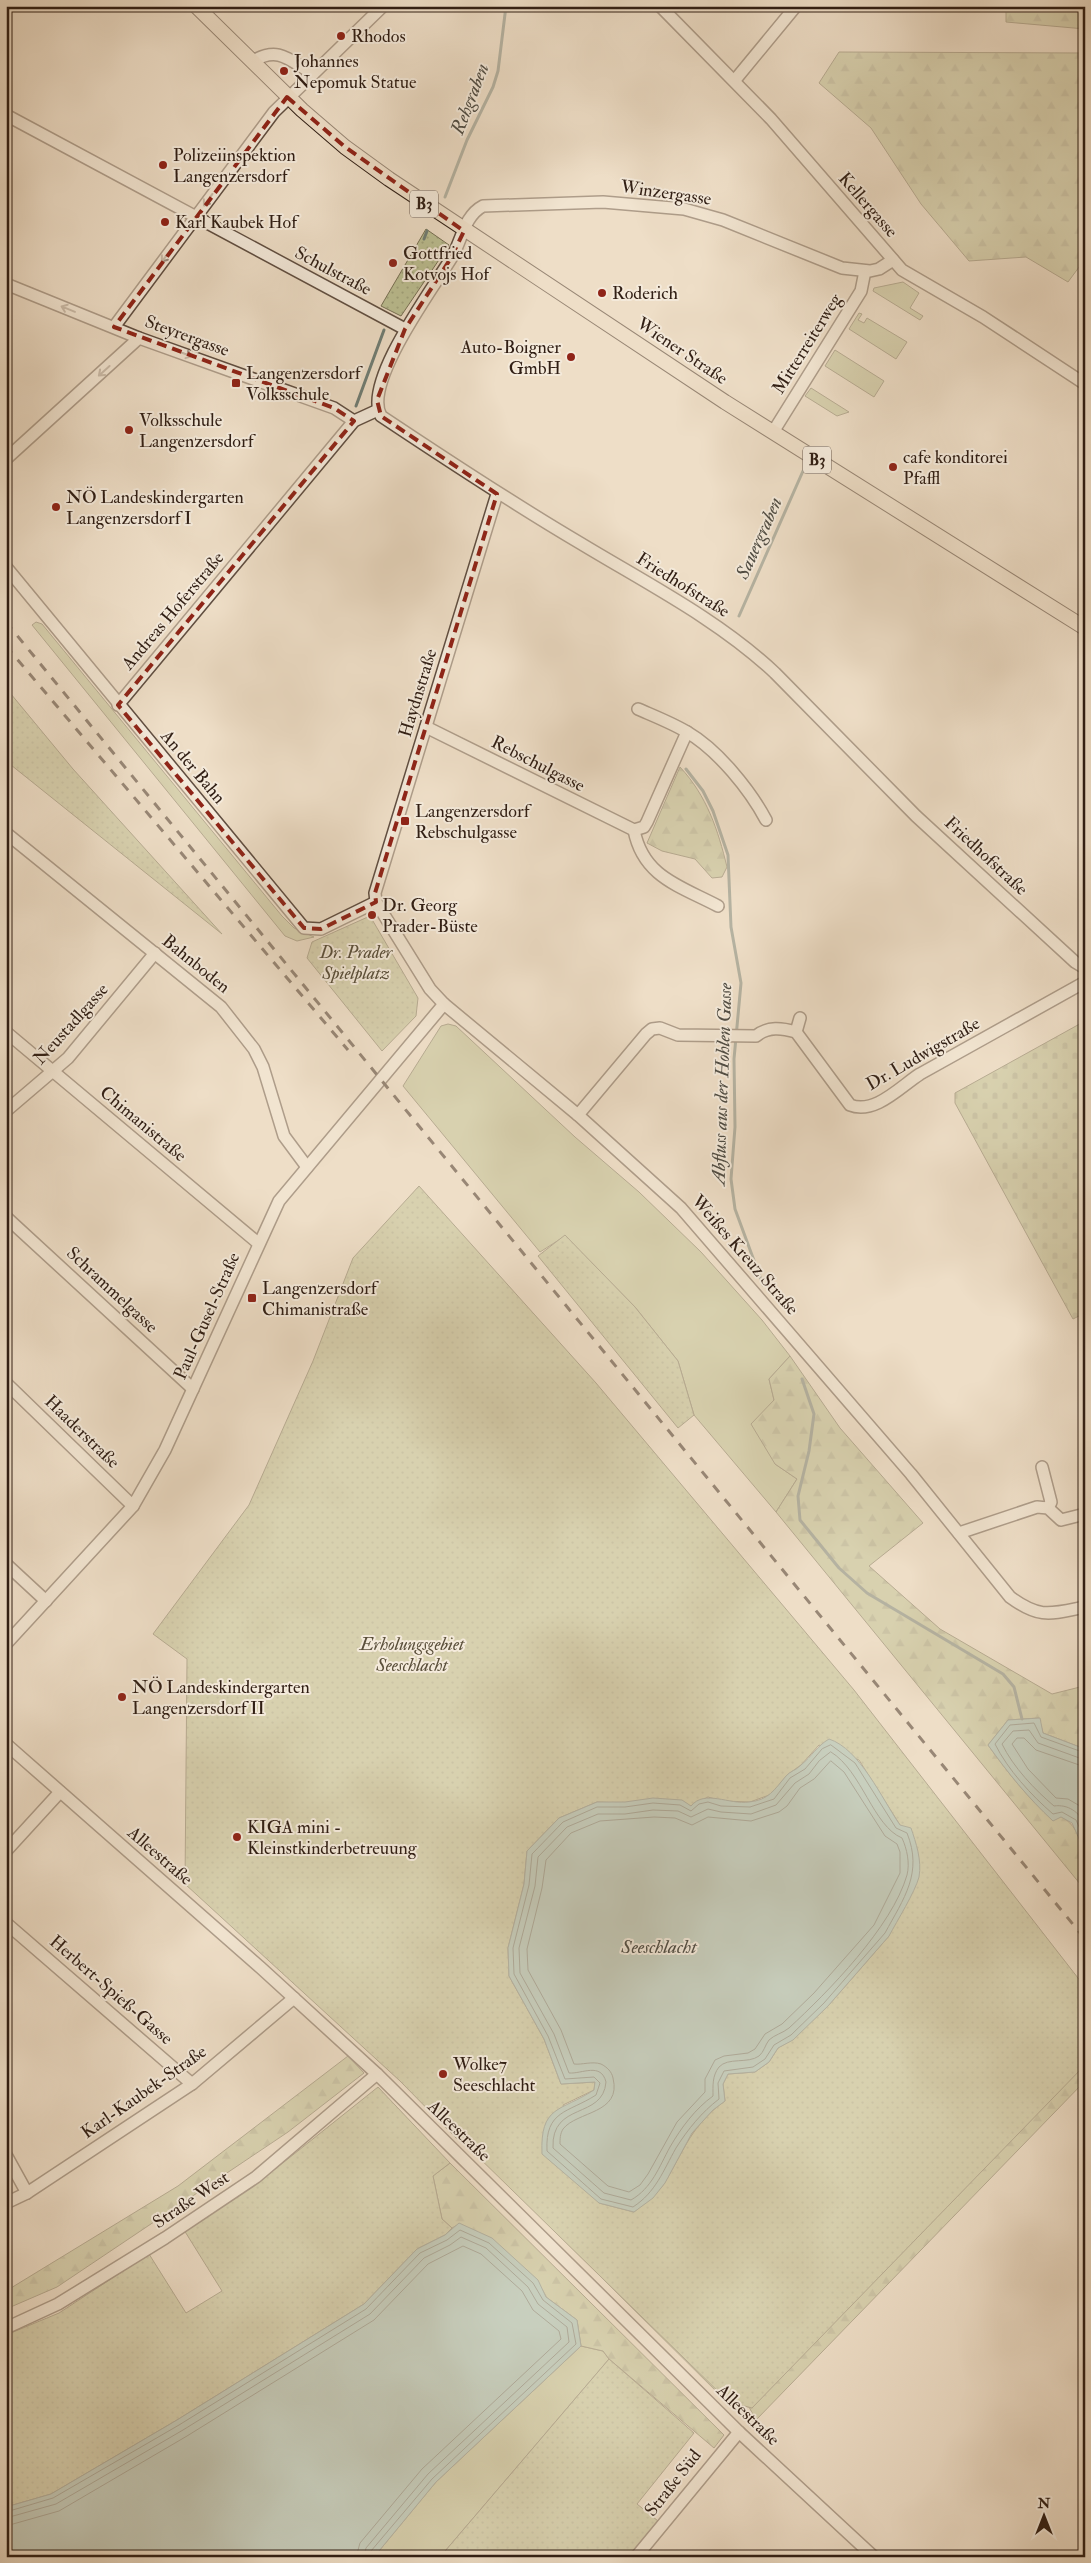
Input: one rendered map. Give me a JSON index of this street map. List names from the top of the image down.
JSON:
{
  "streets": {
    "main road": ["B3", "Wiener Straße"],
    "street": [
      "Winzergasse",
      "Kellergasse",
      "Schulstraße",
      "Steyrergasse",
      "Mitterreiterweg",
      "Friedhofstraße",
      "Andreas Hoferstraße",
      "Haydnstraße",
      "Rebschulgasse",
      "An der Bahn",
      "Bahnboden",
      "Neustadlgasse",
      "Dr. Ludwigstraße",
      "Chimanistraße",
      "Weißes Kreuz Straße",
      "Schrammelgasse",
      "Paul-Gusel-Straße",
      "Haaderstraße",
      "Alleestraße",
      "Herbert-Spieß-Gasse",
      "Karl-Kaubek-Straße",
      "Straße West",
      "Straße Süd"
    ]
  },
  "crossings": [
    ["Winzergasse", "Kellergasse"],
    ["Winzergasse", "Mitterreiterweg"],
    ["Winzergasse", "Wiener Straße"],
    ["Steyrergasse", "Andreas Hoferstraße"],
    ["Mitterreiterweg", "Wiener Straße"],
    ["Friedhofstraße", "Andreas Hoferstraße"],
    ["Friedhofstraße", "Haydnstraße"],
    ["Andreas Hoferstraße", "An der Bahn"],
    ["Haydnstraße", "Rebschulgasse"],
    ["Haydnstraße", "An der Bahn"],
    ["Haydnstraße", "Weißes Kreuz Straße"],
    ["An der Bahn", "Weißes Kreuz Straße"],
    ["Bahnboden", "Neustadlgasse"],
    ["Bahnboden", "Paul-Gusel-Straße"],
    ["Neustadlgasse", "Chimanistraße"],
    ["Chimanistraße", "Paul-Gusel-Straße"],
    ["Weißes Kreuz Straße", "Paul-Gusel-Straße"],
    ["Schrammelgasse", "Paul-Gusel-Straße"],
    ["Paul-Gusel-Straße", "Haaderstraße"],
    ["Alleestraße", "Karl-Kaubek-Straße"],
    ["Alleestraße", "Straße West"],
    ["Alleestraße", "Straße Süd"],
    ["Herbert-Spieß-Gasse", "Karl-Kaubek-Straße"]
  ],
  "water": [
    "Rehgraben",
    "Sauergraben",
    "Abfluss aus der Hohlen Gasse",
    "Seeschlacht"
  ],
  "parks": ["Dr. Prader Spielplatz", "Erholungsgebiet Seeschlacht"],
  "places": {
    "other": [
      "Rhodos",
      "Johannes Nepomuk Statue",
      "Polizeiinspektion Langenzersdorf",
      "Karl Kaubek Hof",
      "Gottfried Kotvojs Hof",
      "Roderich",
      "Auto-Boigner GmbH",
      "Volksschule Langenzersdorf",
      "cafe konditorei Pfaffl",
      "NÖ Landeskindergarten Langenzersdorf I",
      "Dr. Georg Prader-Büste",
      "NÖ Landeskindergarten Langenzersdorf II",
      "KIGA mini - Kleinstkinderbetreuung",
      "Wolke7 Seeschlacht"
    ],
    "transit": ["Langenzersdorf Volksschule", "Langenzersdorf Rebschulgasse", "Langenzersdorf Chimanistraße"]
  },
  "north": "top"
}
